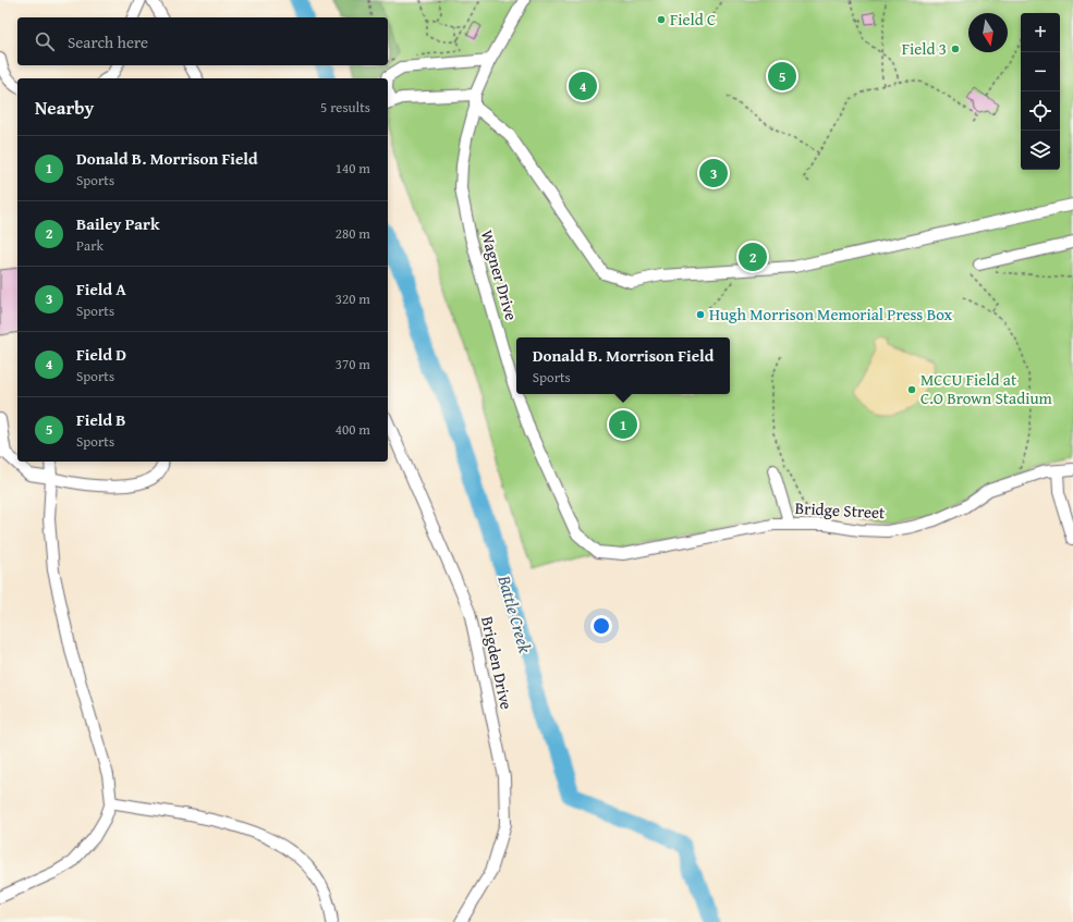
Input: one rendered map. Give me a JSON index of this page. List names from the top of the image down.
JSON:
{
  "streets": {
    "street": ["Wagner Drive", "Bridge Street", "Brigden Drive"]
  },
  "crossings": [
    ["Wagner Drive", "Bridge Street"]
  ],
  "water": ["Battle Creek"],
  "places": [
    "Field C",
    "Field 3",
    "Hugh Morrison Memorial Press Box",
    "MCCU Field at C.O Brown Stadium"
  ],
  "north": "bottom",
  "page": {
    "map_buttons": ["+", "−"],
    "search": "Search here",
    "pins": [
      "5",
      "4",
      "3",
      "2",
      "1"
    ],
    "heading": ["Nearby", "5 results"],
    "list": [
      {
        "mark": "1",
        "name": "Donald B. Morrison Field",
        "note": "Sports",
        "value": "140 m"
      },
      {
        "mark": "2",
        "name": "Bailey Park",
        "note": "Park",
        "value": "280 m"
      },
      {
        "mark": "3",
        "name": "Field A",
        "note": "Sports",
        "value": "320 m"
      },
      {
        "mark": "4",
        "name": "Field D",
        "note": "Sports",
        "value": "370 m"
      },
      {
        "mark": "5",
        "name": "Field B",
        "note": "Sports",
        "value": "400 m"
      }
    ],
    "popup": ["Donald B. Morrison Field", "Sports"]
  }
}
